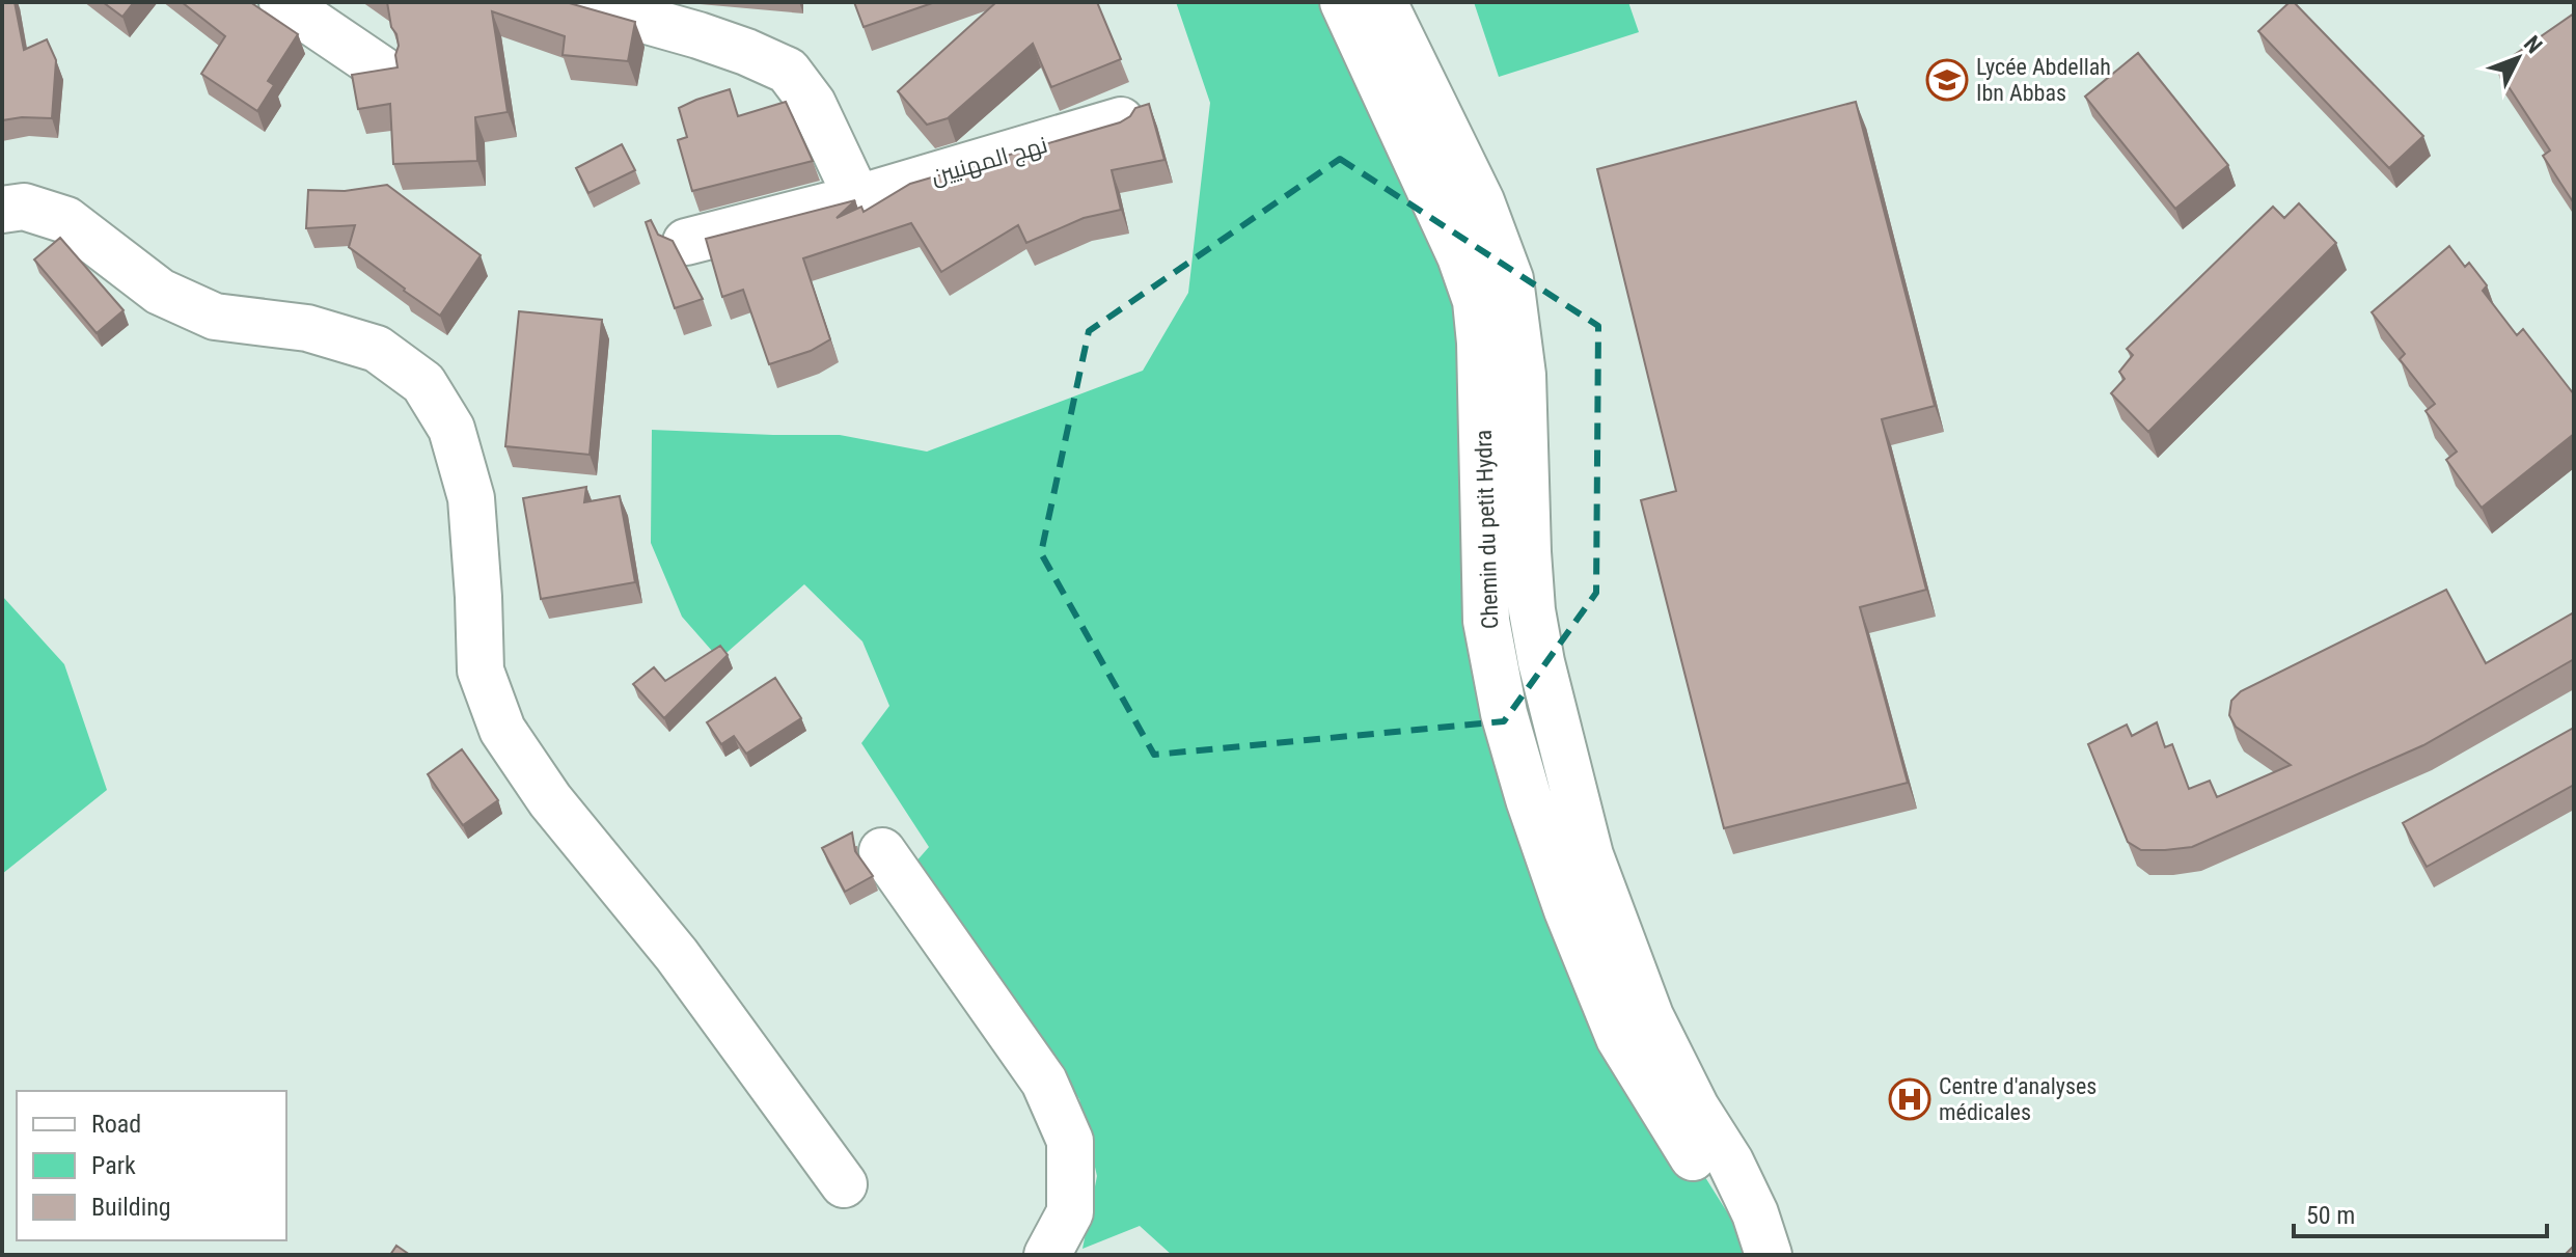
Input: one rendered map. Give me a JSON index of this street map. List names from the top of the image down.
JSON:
{
  "streets": {
    "street": ["نهج المهنيين", "Chemin du petit Hydra"]
  },
  "places": {
    "school or university": ["Lycée Abdellah Ibn Abbas"],
    "hospital": ["Centre d'analyses médicales"]
  },
  "legend": ["Road", "Park", "Building"],
  "scale_bar": "50 m",
  "north": "top right"
}
